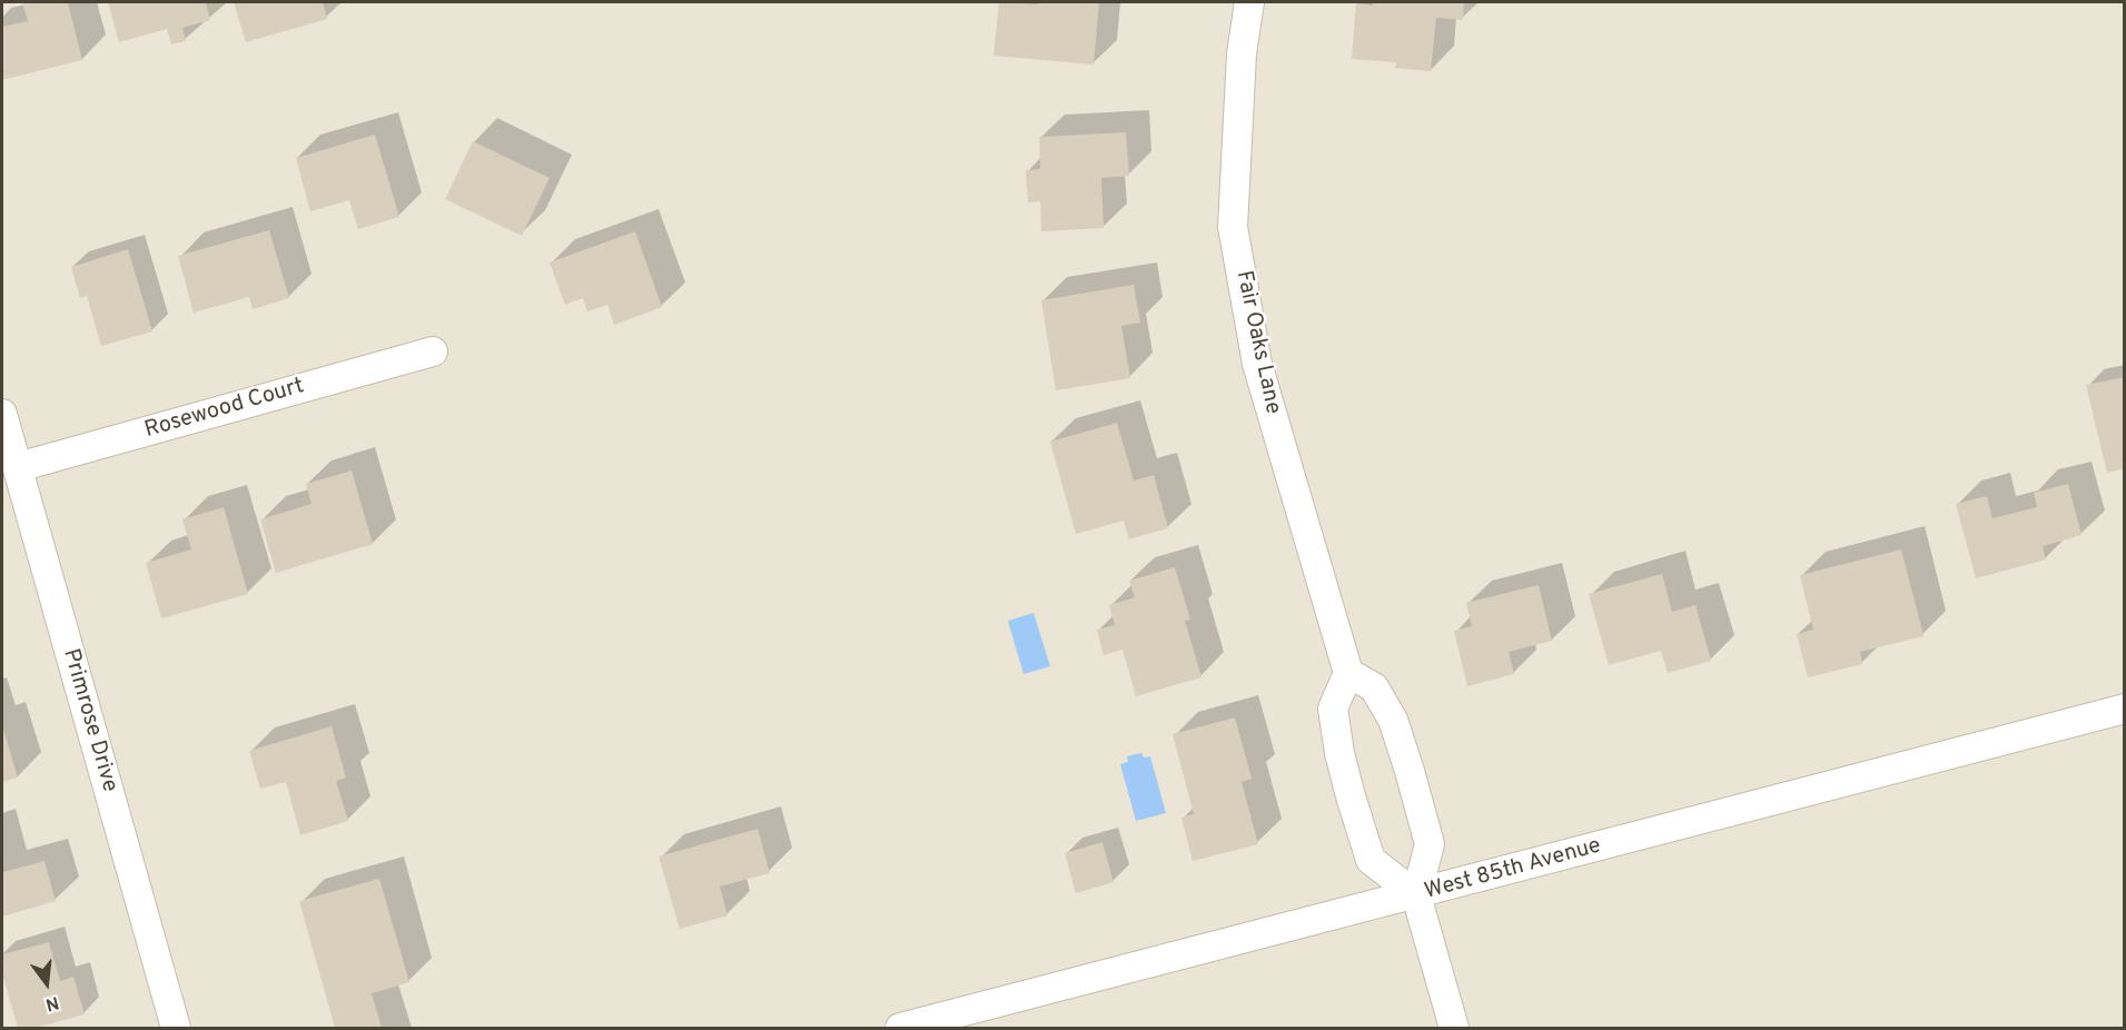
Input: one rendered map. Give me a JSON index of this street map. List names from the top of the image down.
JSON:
{
  "streets": {
    "street": [
      "Fair Oaks Lane",
      "Rosewood Court",
      "Primrose Drive",
      "West 85th Avenue"
    ]
  },
  "crossings": [
    ["Rosewood Court", "Primrose Drive"]
  ],
  "north": "bottom"
}
